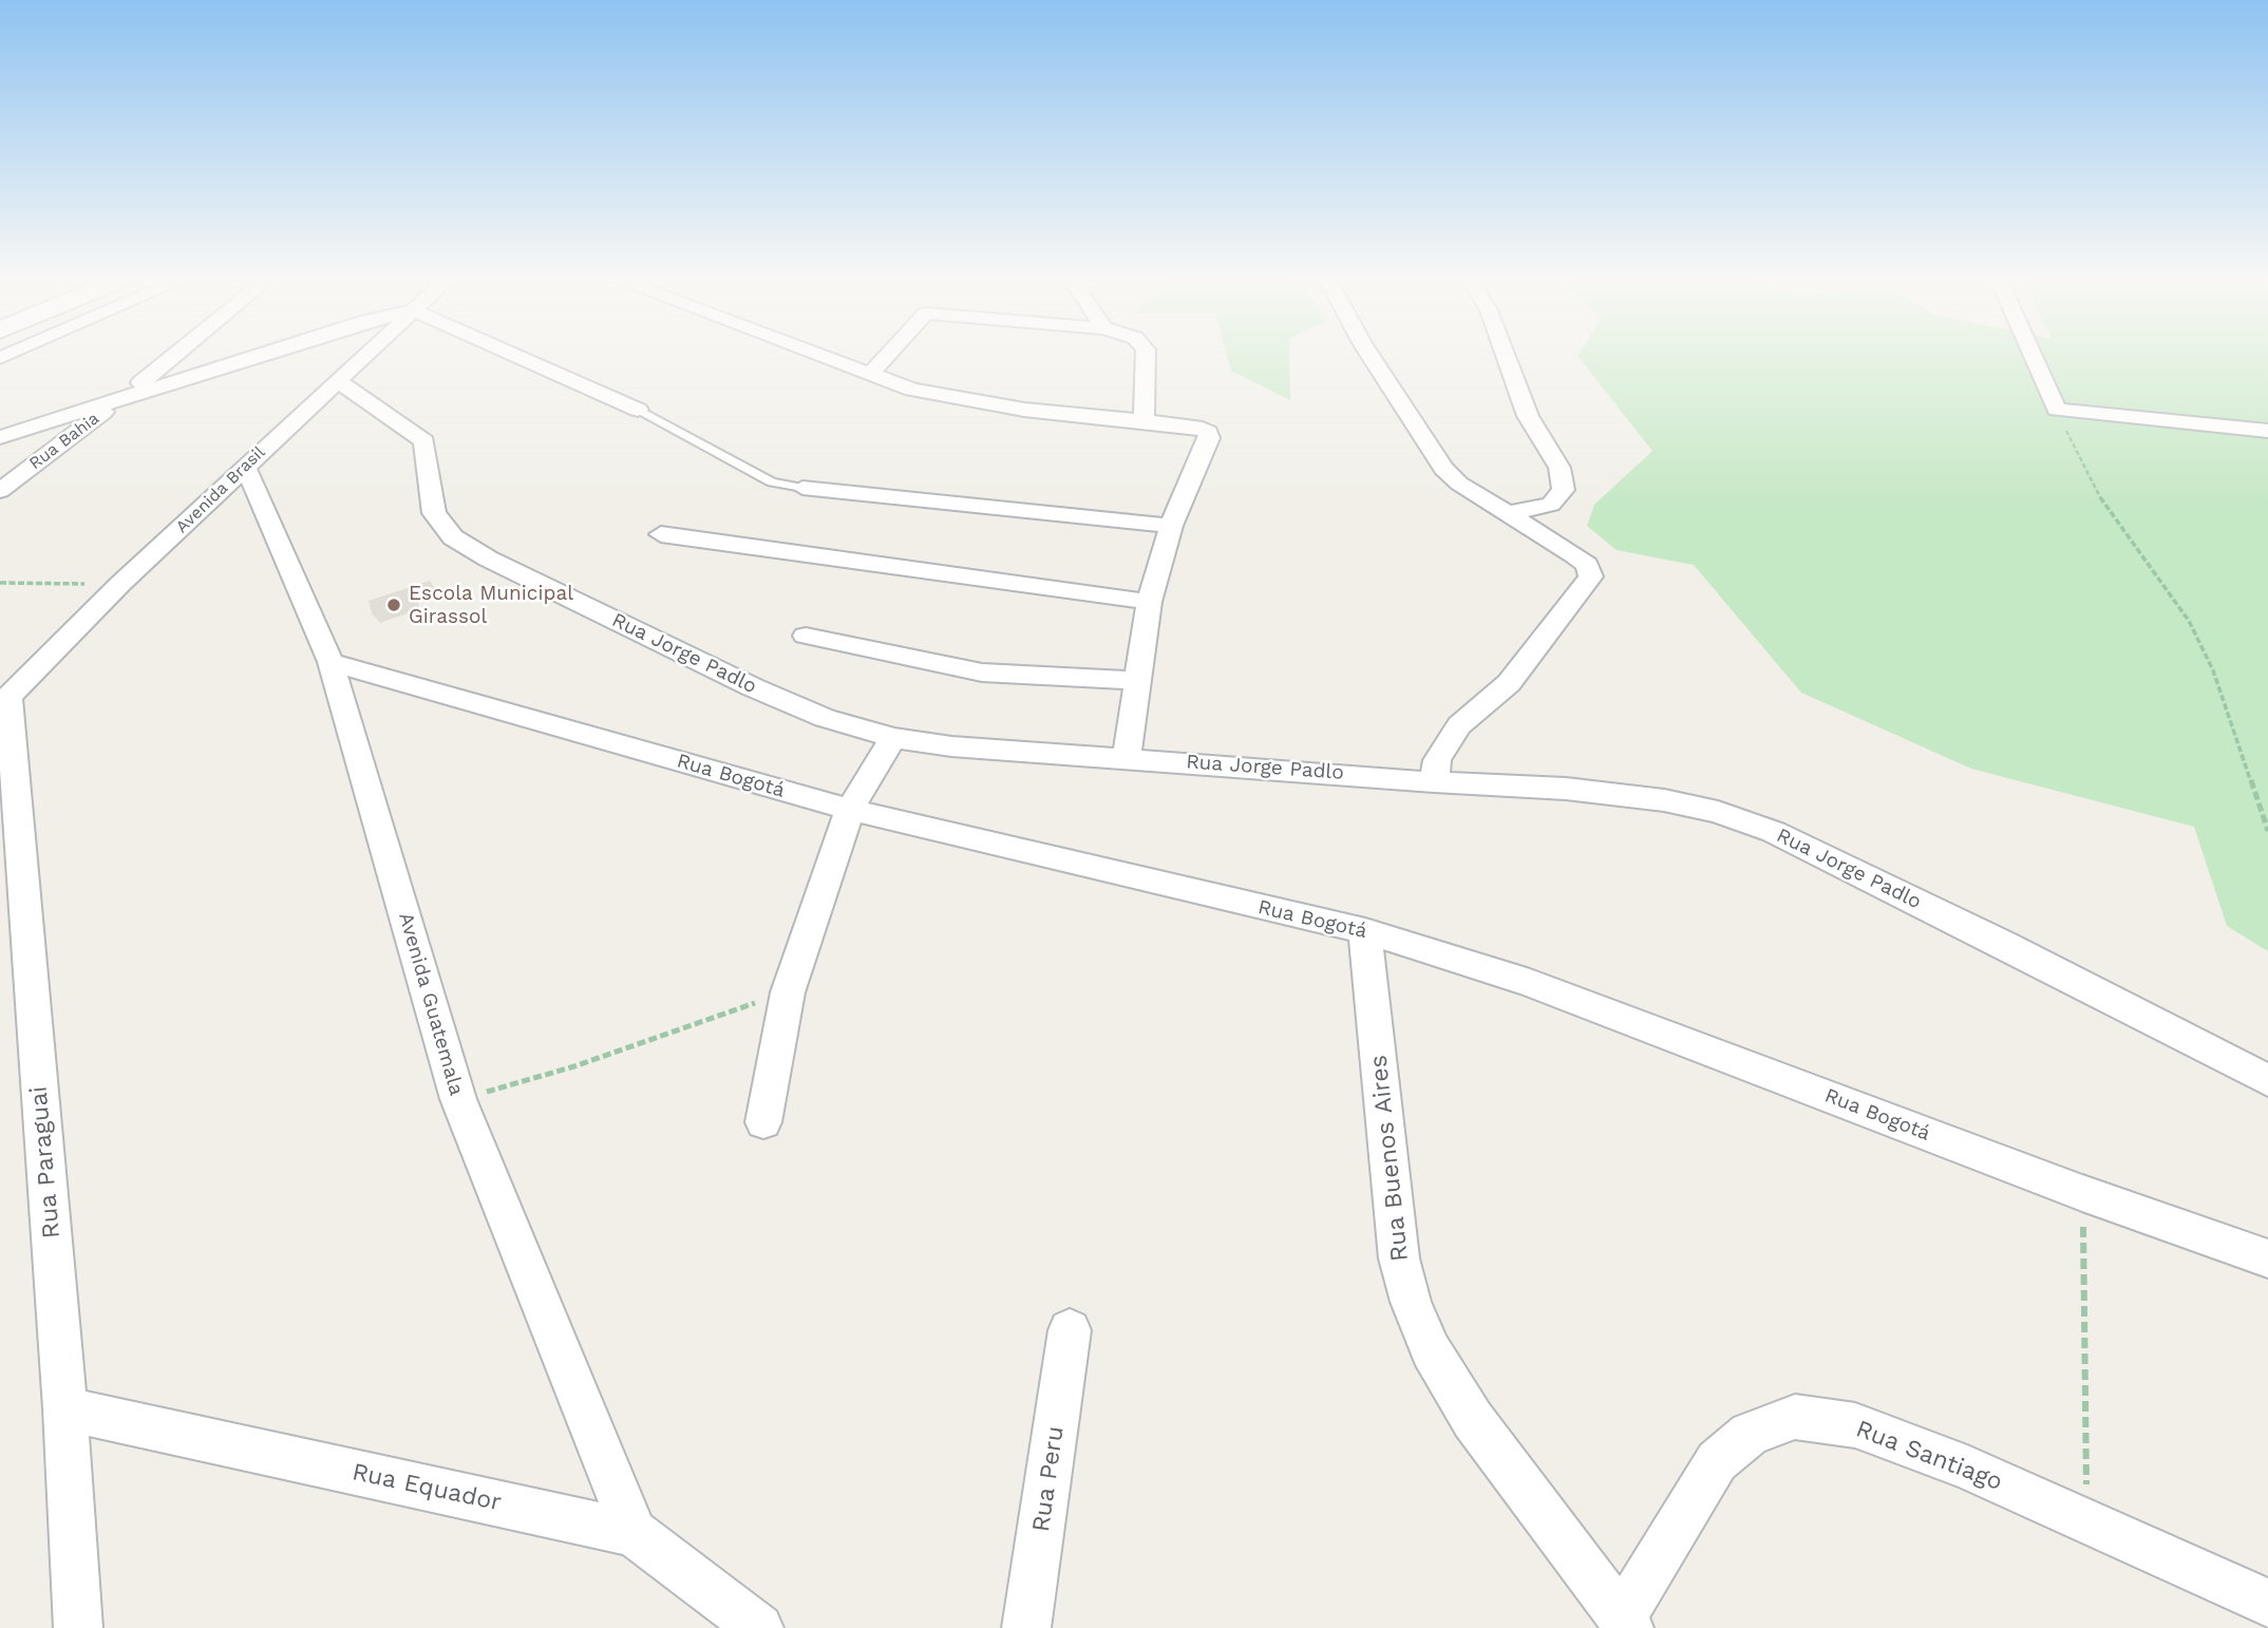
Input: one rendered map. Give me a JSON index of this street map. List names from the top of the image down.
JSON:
{
  "streets": {
    "street": [
      "Rua Bahia",
      "Avenida Brasil",
      "Rua Jorge Padlo",
      "Rua Bogotá",
      "Avenida Guatemala",
      "Rua Buenos Aires",
      "Rua Paraguai",
      "Rua Santiago",
      "Rua Peru",
      "Rua Equador"
    ]
  },
  "crossings": [
    ["Avenida Brasil", "Rua Jorge Padlo"],
    ["Avenida Brasil", "Avenida Guatemala"],
    ["Avenida Brasil", "Rua Paraguai"],
    ["Rua Bogotá", "Avenida Guatemala"],
    ["Rua Bogotá", "Rua Buenos Aires"],
    ["Avenida Guatemala", "Rua Equador"],
    ["Rua Buenos Aires", "Rua Santiago"],
    ["Rua Paraguai", "Rua Equador"]
  ],
  "places": ["Escola Municipal Girassol"]
}
